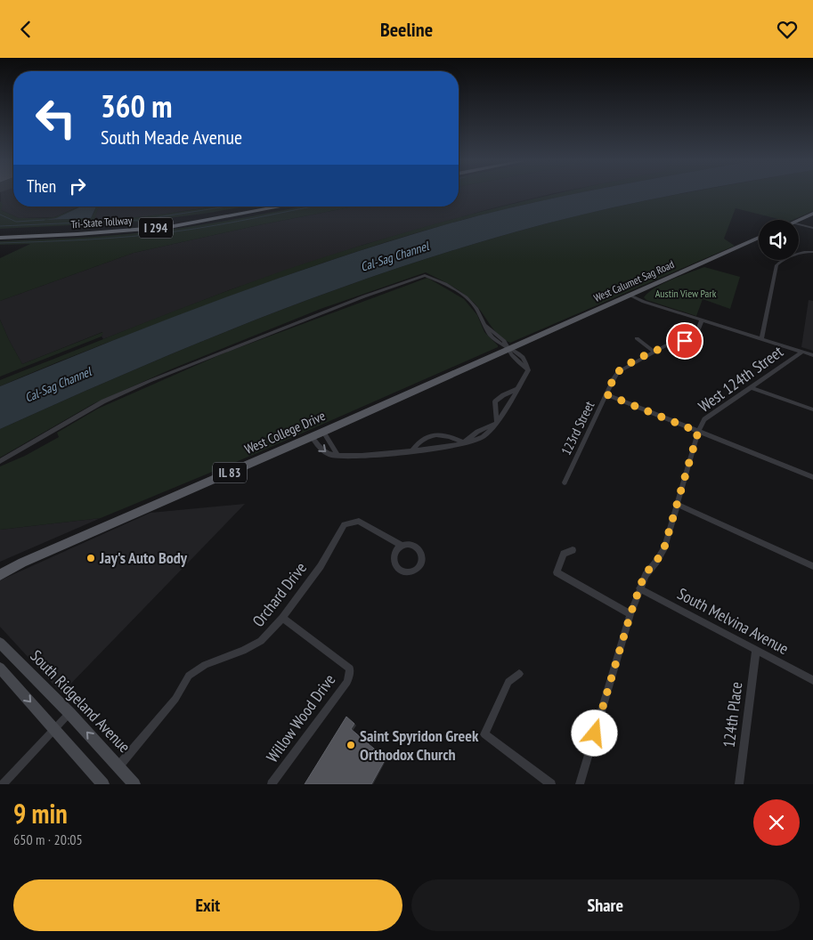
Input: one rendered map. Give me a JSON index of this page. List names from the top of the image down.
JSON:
{
  "streets": {
    "highway": ["Tri-State Tollway", "I 294"],
    "main road": [
      "West Calumet Sag Road",
      "West College Drive",
      "IL 83",
      "South Ridgeland Avenue"
    ],
    "street": [
      "West 124th Street",
      "123rd Street",
      "Orchard Drive",
      "South Melvina Avenue",
      "124th Place",
      "Willow Wood Drive"
    ]
  },
  "crossings": [
    ["West Calumet Sag Road", "West College Drive"],
    ["West 124th Street", "South Melvina Avenue"],
    ["Orchard Drive", "South Ridgeland Avenue"],
    ["Orchard Drive", "Willow Wood Drive"],
    ["South Melvina Avenue", "124th Place"]
  ],
  "water": ["Cal-Sag Channel"],
  "parks": ["Austin View Park"],
  "places": ["Jay's Auto Body", "Saint Spyridon Greek Orthodox Church"],
  "page": {
    "header": "Beeline",
    "turn": ["360 m", "South Meade Avenue"],
    "then": "Then",
    "heading": ["9 min", "650 m · 20:05"],
    "buttons": ["Exit", "Share"]
  }
}
